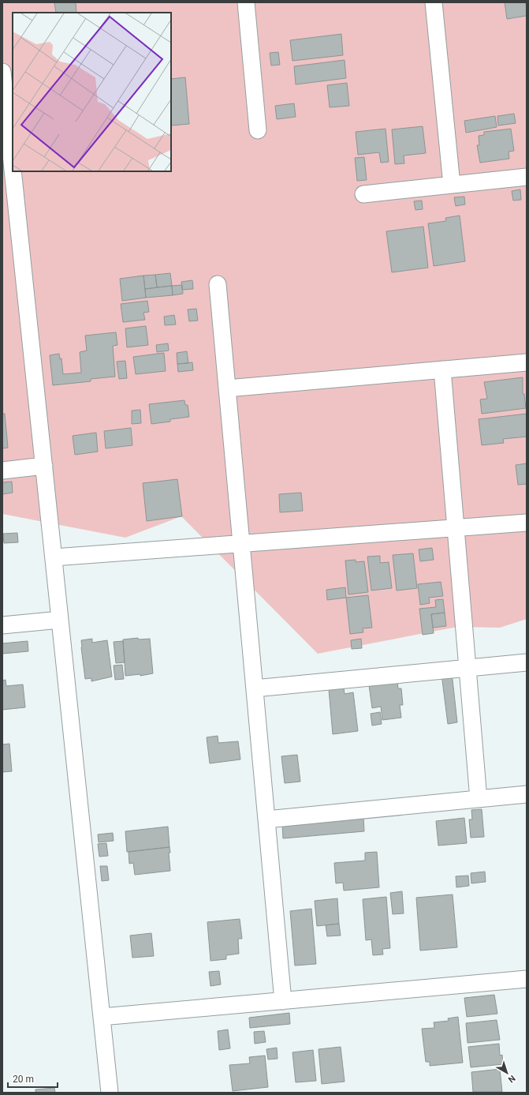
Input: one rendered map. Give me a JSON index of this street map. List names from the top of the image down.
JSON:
{
  "scale_bar": "20 m",
  "north": "bottom right"
}
